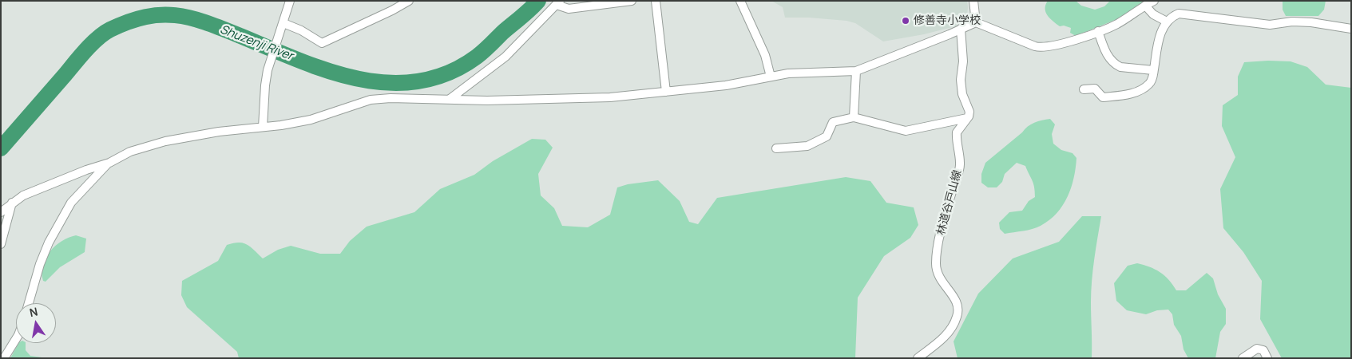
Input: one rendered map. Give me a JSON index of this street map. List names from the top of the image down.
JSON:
{
  "streets": {
    "street": ["林道谷戸山線"]
  },
  "water": ["Shuzenji River"],
  "places": ["修善寺小学校"],
  "north": "top"
}
